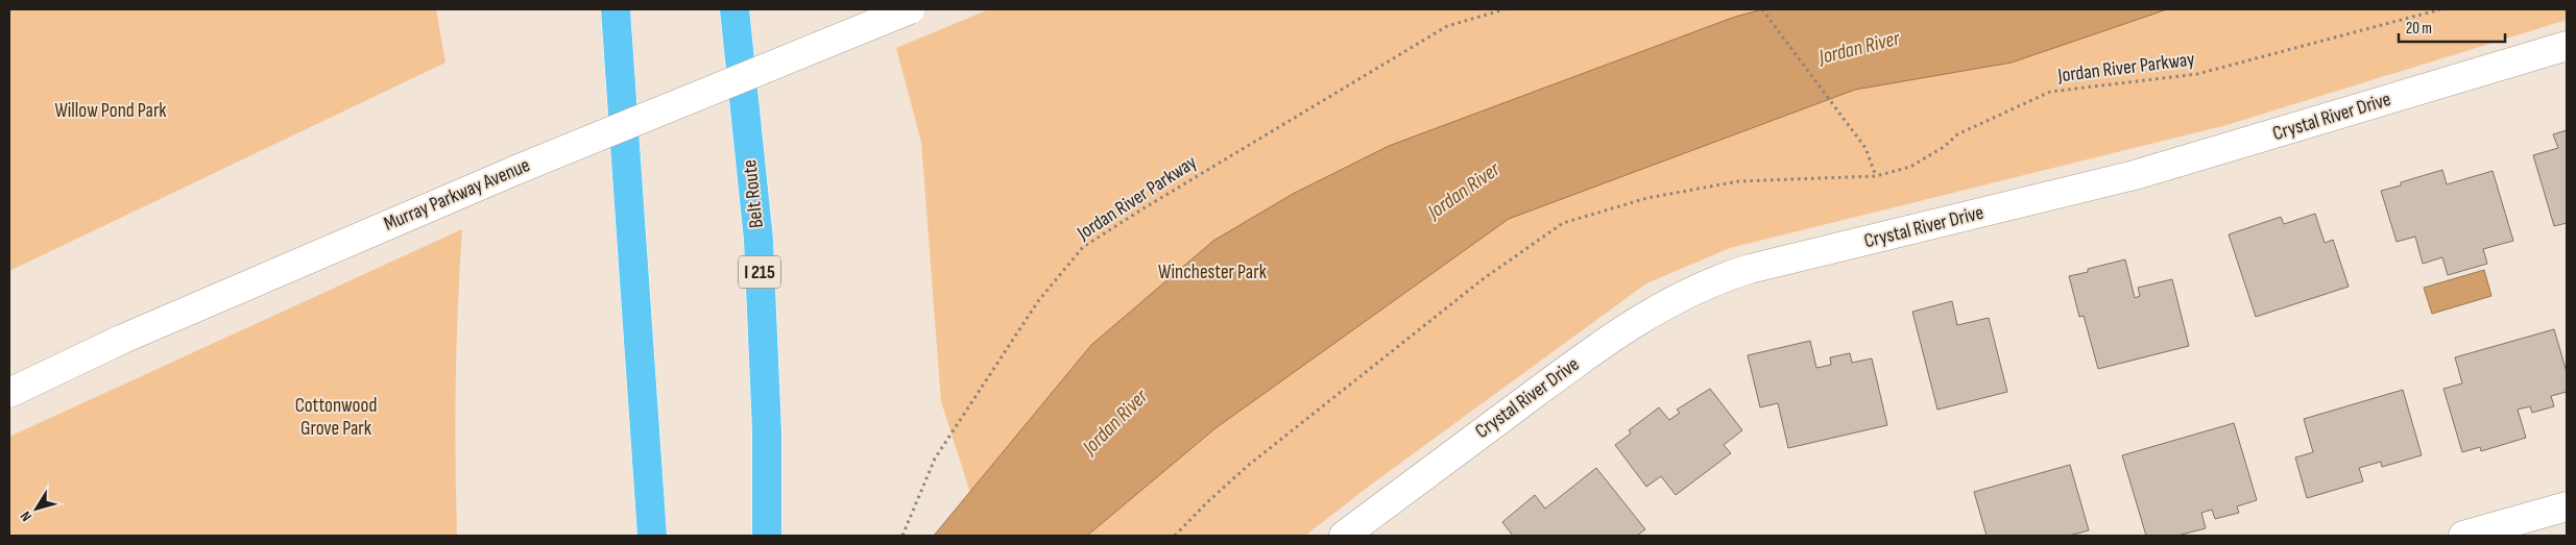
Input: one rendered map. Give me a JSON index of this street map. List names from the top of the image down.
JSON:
{
  "streets": {
    "highway": ["Belt Route", "I 215"],
    "street": ["Crystal River Drive", "Murray Parkway Avenue"],
    "path": ["Jordan River Parkway"]
  },
  "water": ["Jordan River"],
  "parks": ["Willow Pond Park", "Winchester Park", "Cottonwood Grove Park"],
  "scale_bar": "20 m",
  "north": "bottom left"
}
